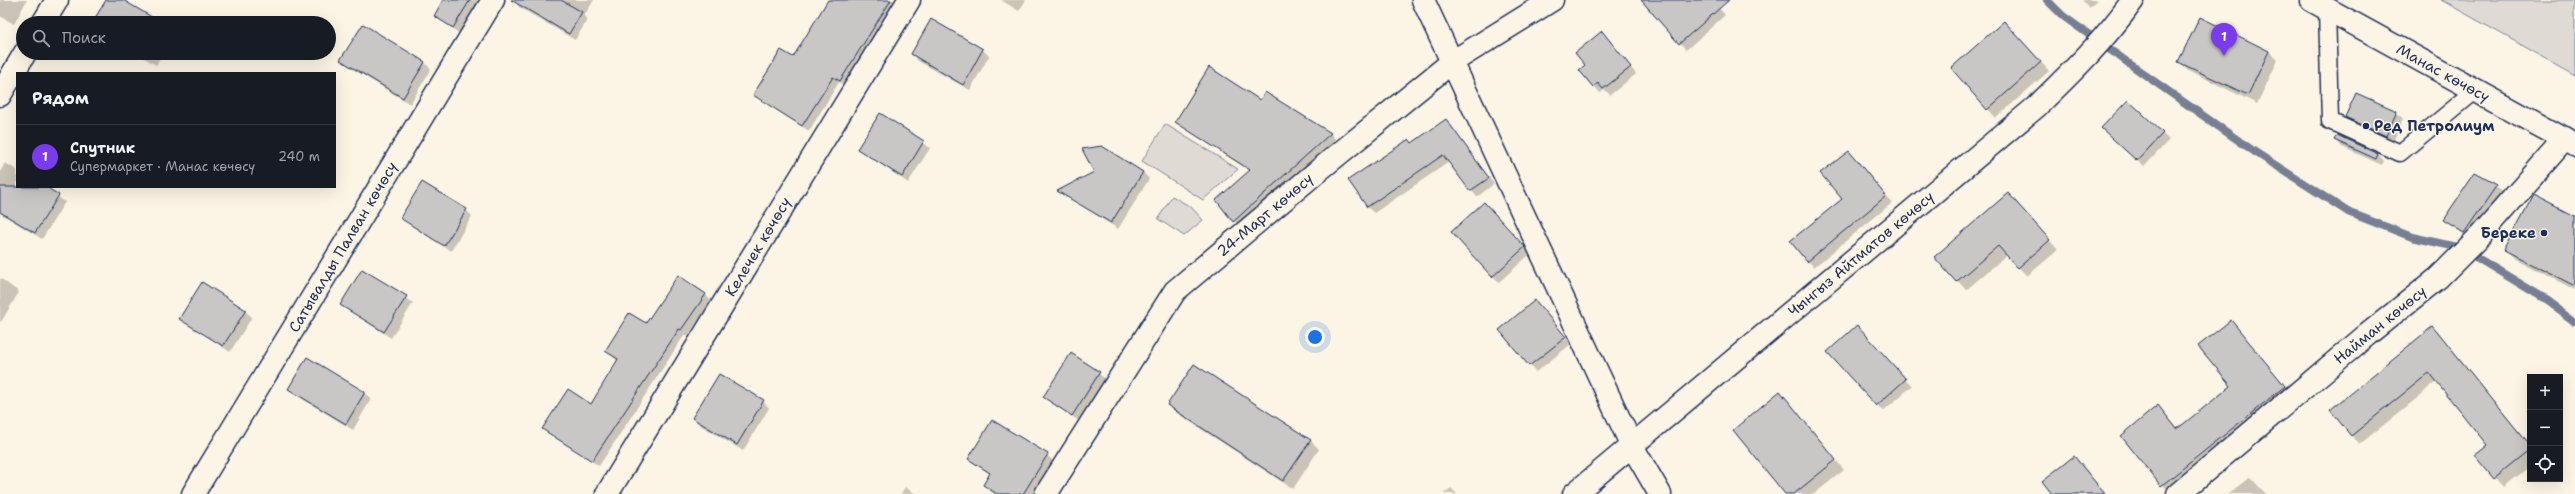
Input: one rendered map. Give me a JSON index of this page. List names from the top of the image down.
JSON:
{
  "streets": {
    "street": [
      "Манас көчөсү",
      "24-Март көчөсү",
      "Сатывалды Палван көчөсү",
      "Келечек көчөсү",
      "Чынгыз Айтматов көчөсү",
      "Найман көчөсү"
    ]
  },
  "crossings": [
    ["Манас көчөсү", "Найман көчөсү"]
  ],
  "places": ["Ред Петролиум", "Береке"],
  "page": {
    "search": "Поиск",
    "pins": "1",
    "heading": "Рядом",
    "list": [
      {
        "mark": "1",
        "name": "Спутник",
        "note": "Супермаркет · Манас көчөсү",
        "value": "240 m"
      }
    ],
    "map_buttons": ["+", "−"]
  }
}
